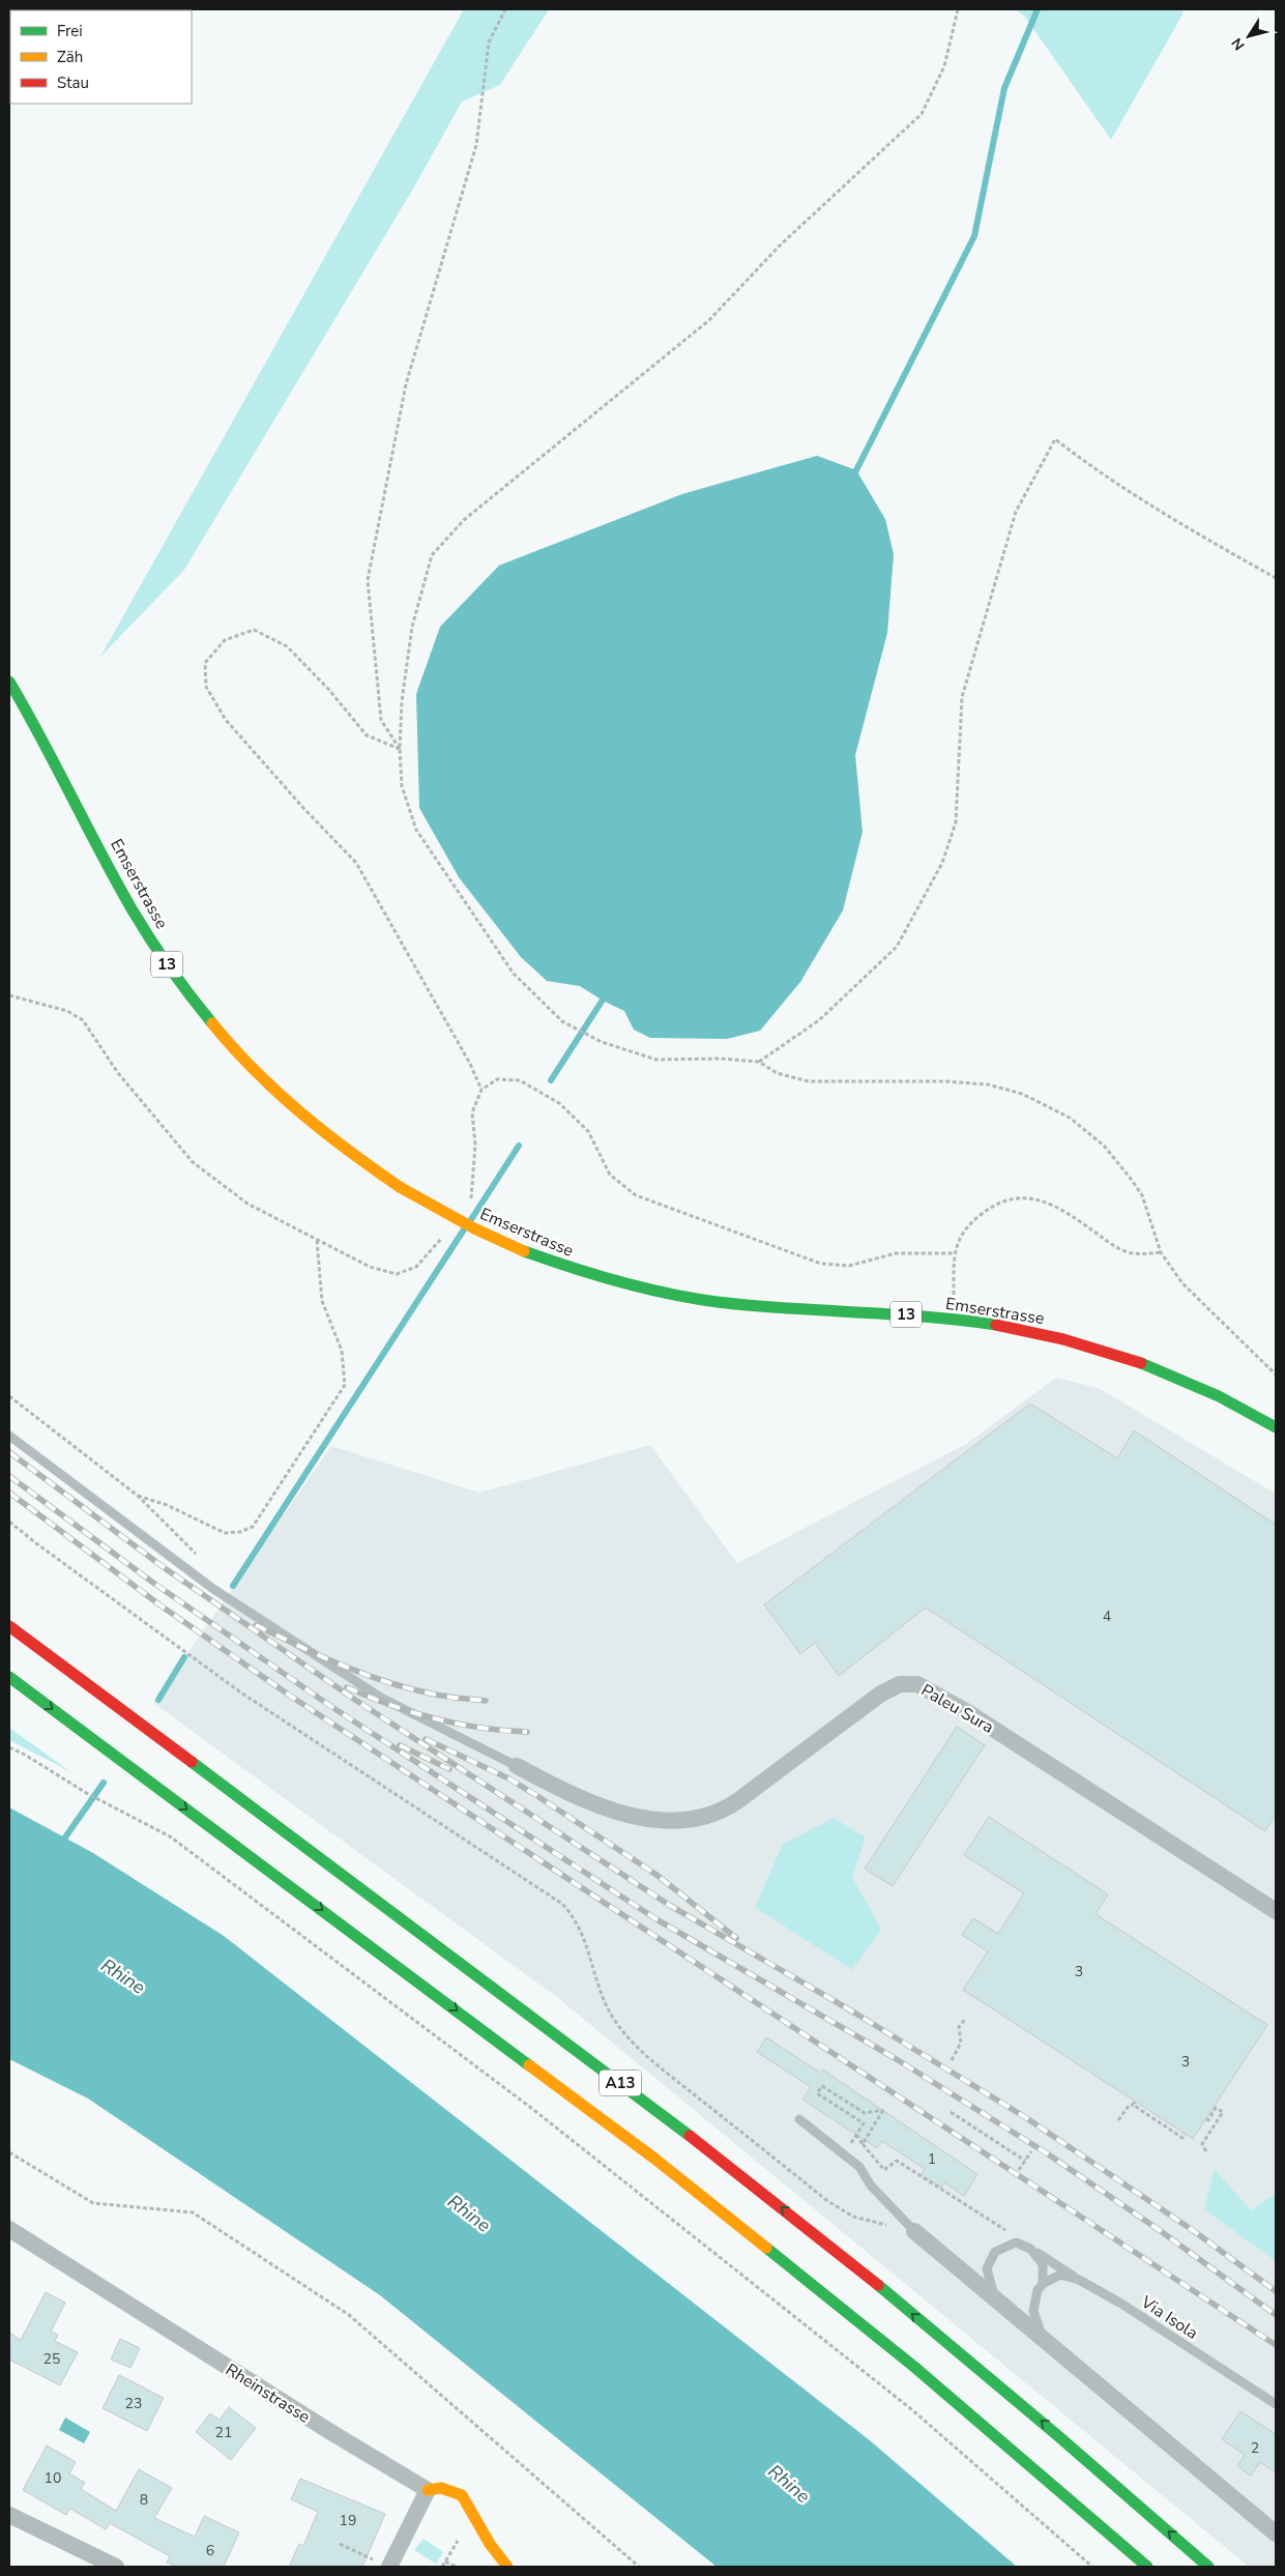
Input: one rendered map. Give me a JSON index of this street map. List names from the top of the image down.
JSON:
{
  "streets": {
    "main road": [
      "Emserstrasse",
      "13",
      "A13",
      "Rheinstrasse"
    ],
    "street": ["Paleu Sura"],
    "lane": ["Via Isola"]
  },
  "water": ["Rhine"],
  "house_numbers": [
    "4",
    "3",
    "3",
    "1",
    "25",
    "23",
    "21",
    "2",
    "10",
    "8",
    "19",
    "6"
  ],
  "legend": ["Frei", "Zäh", "Stau"],
  "north": "bottom left"
}
